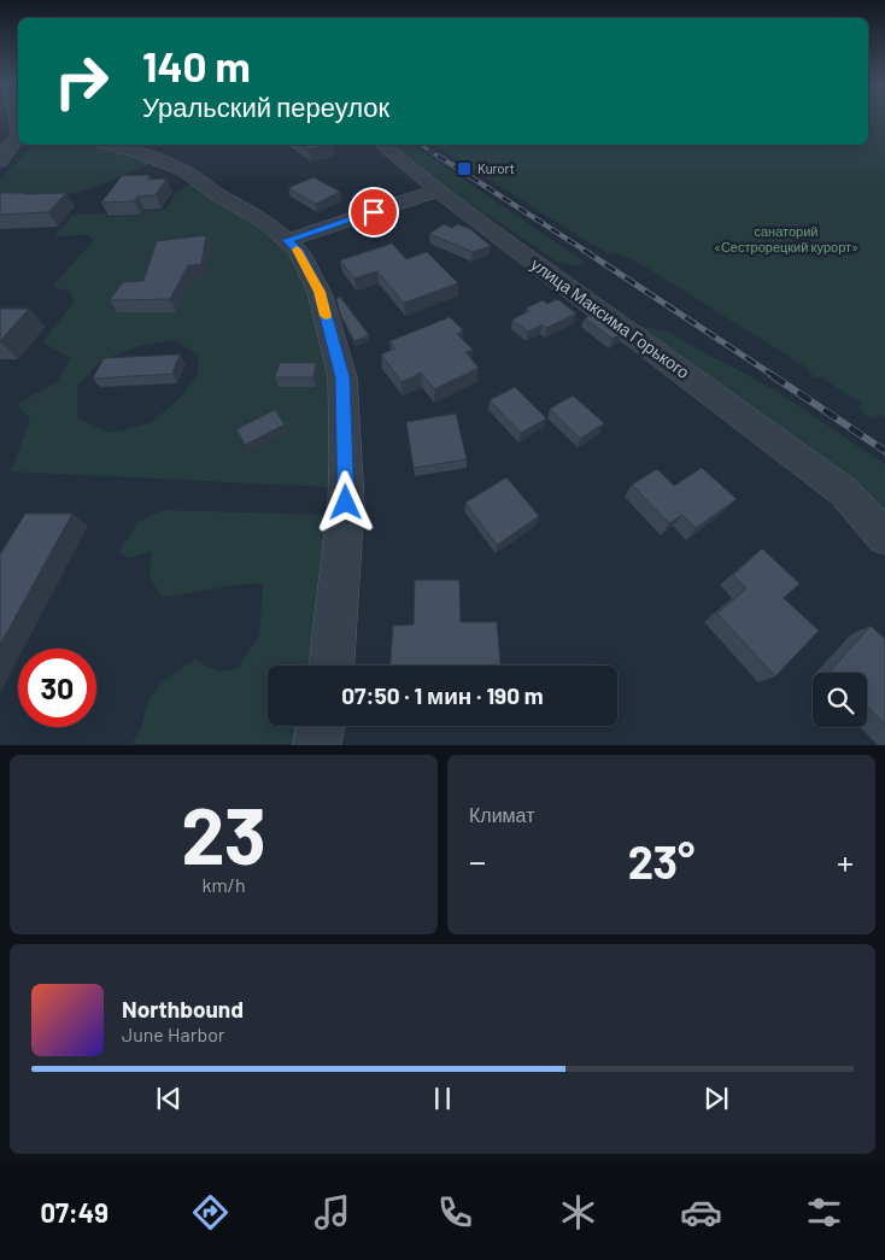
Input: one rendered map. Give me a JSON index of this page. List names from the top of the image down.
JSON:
{
  "streets": {
    "street": ["улица Максима Горького"]
  },
  "parks": ["санаторий «Сестрорецкий курорт»"],
  "places": {
    "transit": ["Kurort"]
  },
  "page": {
    "turn": ["140 m", "Уральский переулок"],
    "limit": "30",
    "trip": "07:50 · 1 мин · 190 m",
    "tile": [
      ["23", "km/h"],
      "Климат"
    ],
    "heat": ["−", "23°", "+"],
    "song": ["Northbound", "June Harbor"],
    "tabs": "07:49"
  }
}
